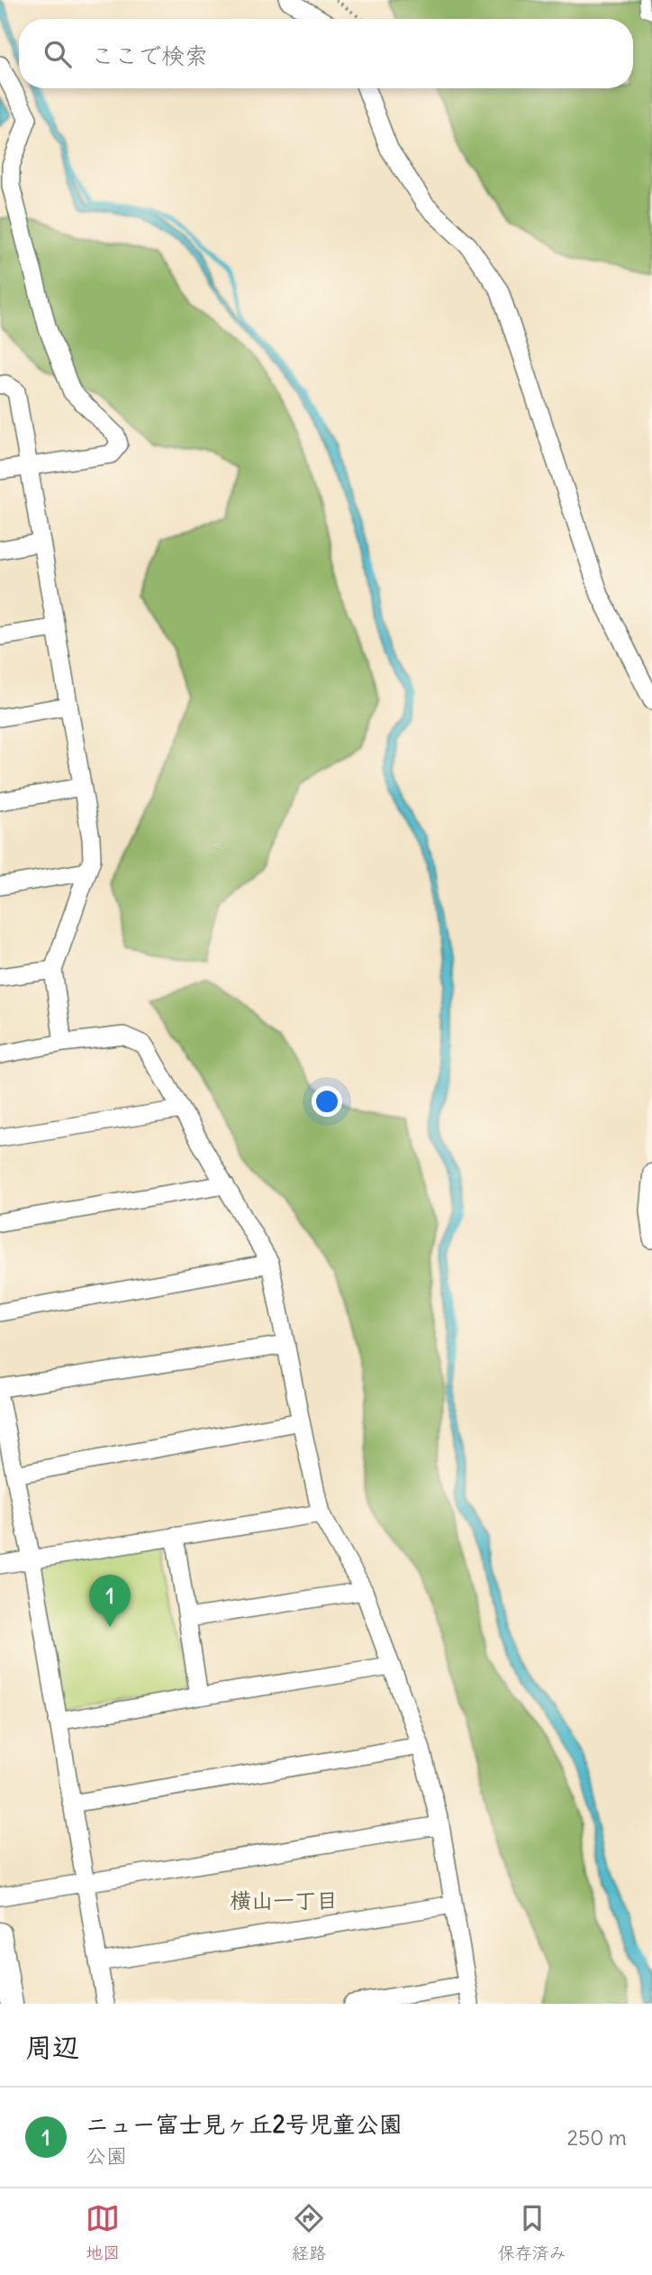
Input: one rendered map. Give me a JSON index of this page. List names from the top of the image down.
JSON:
{
  "districts": ["横山一丁目"],
  "page": {
    "search": "ここで検索",
    "pins": "1",
    "heading": "周辺",
    "list": [
      {
        "mark": "1",
        "name": "ニュー富士見ヶ丘2号児童公園",
        "note": "公園",
        "value": "250 m"
      }
    ],
    "nav": ["地図", "経路", "保存済み"]
  }
}
